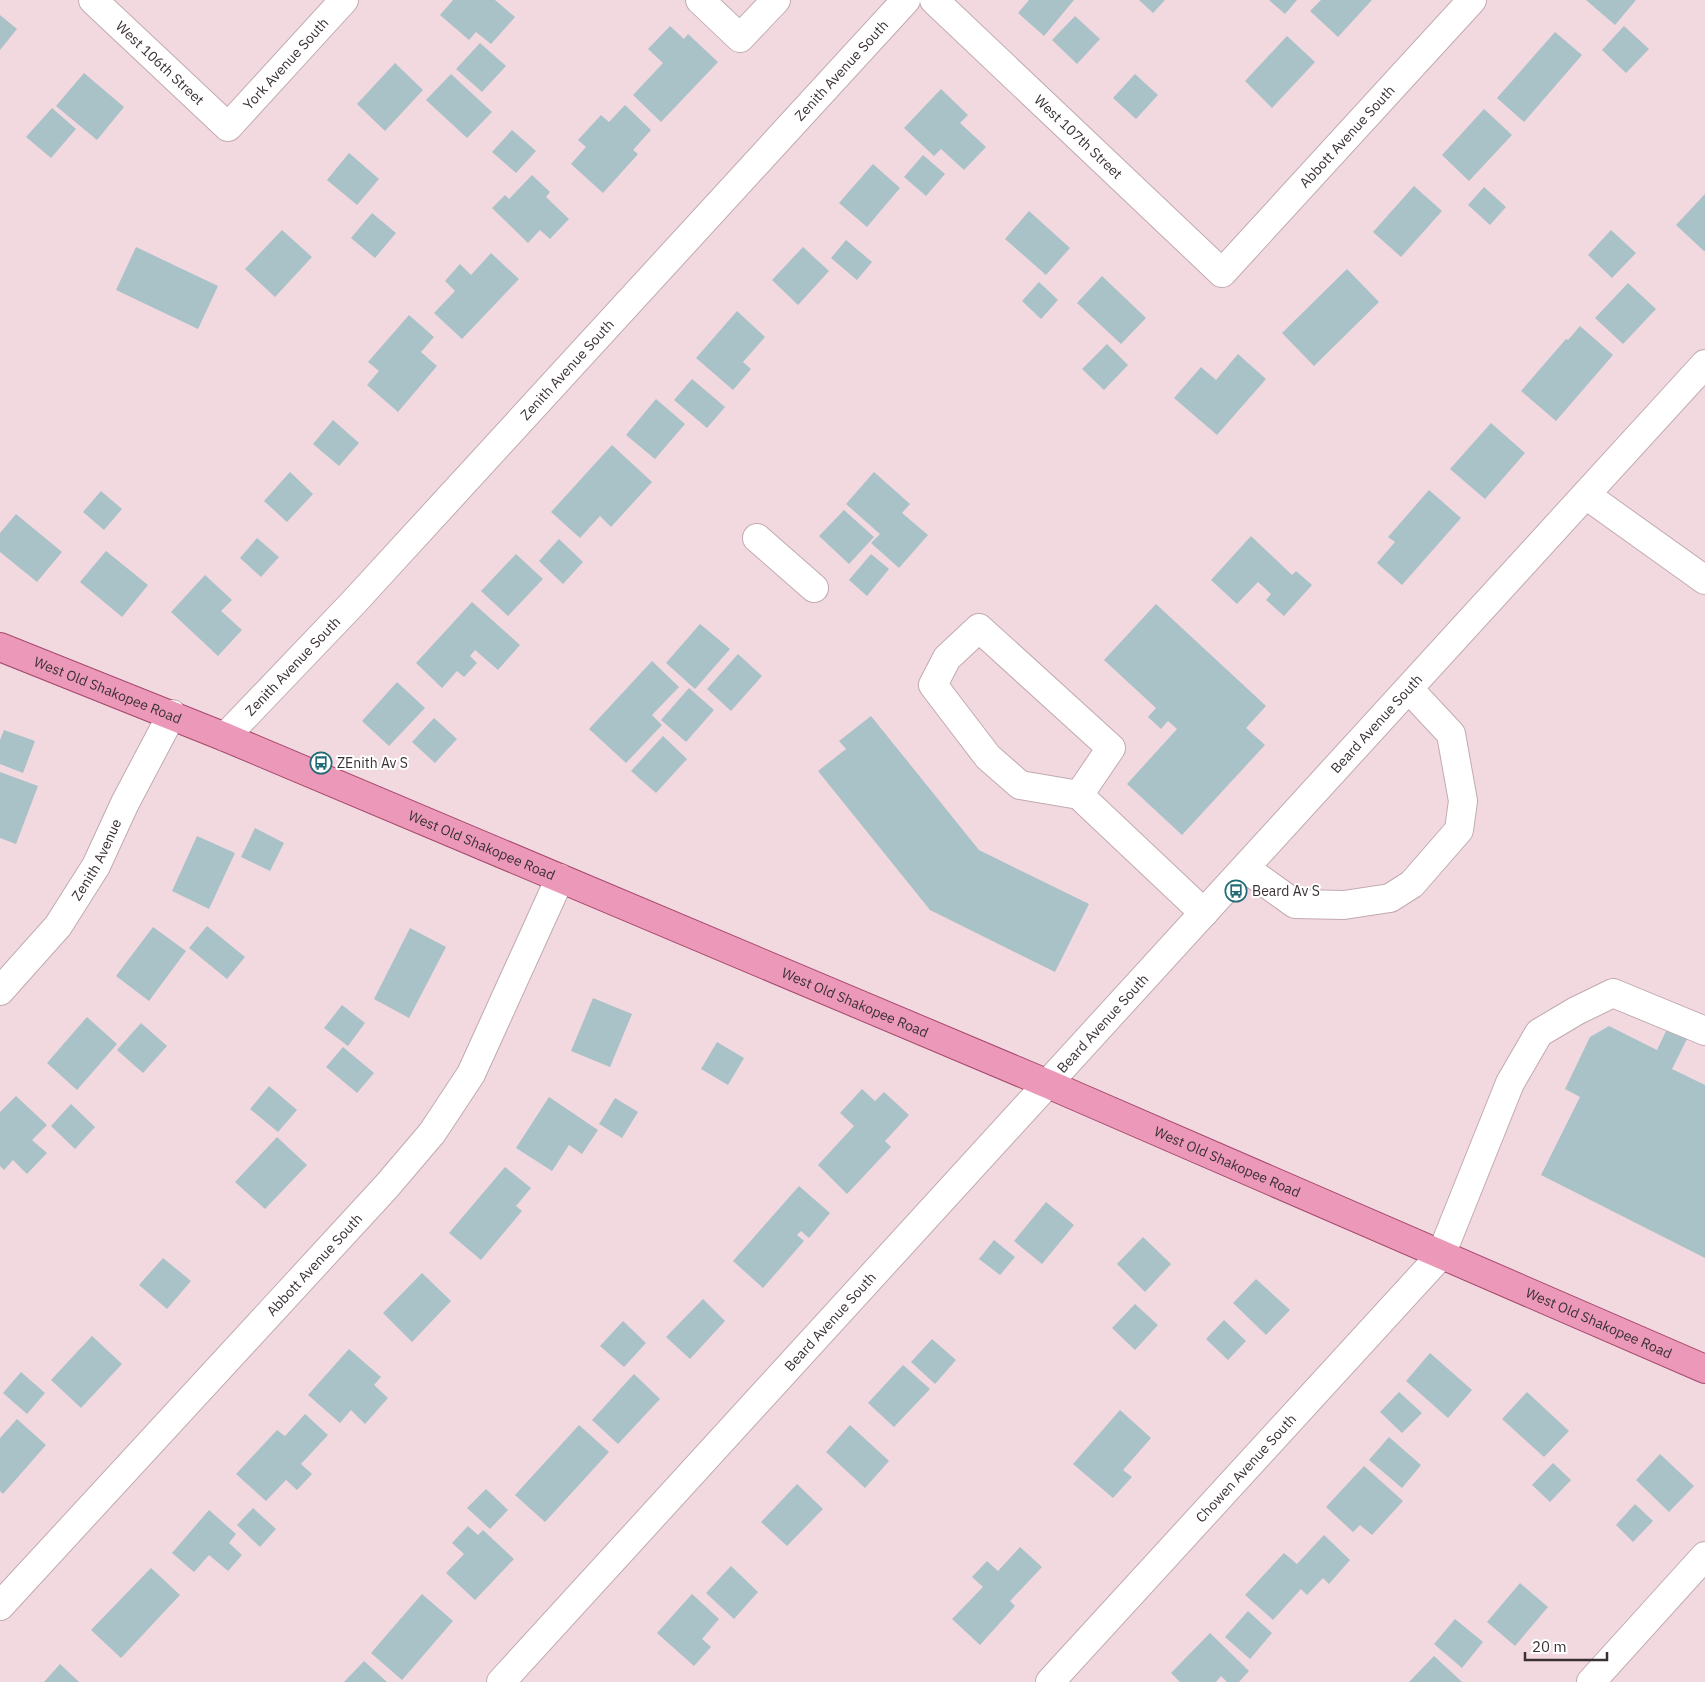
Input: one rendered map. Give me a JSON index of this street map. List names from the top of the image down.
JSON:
{
  "streets": {
    "main road": ["West Old Shakopee Road"],
    "street": [
      "West 106th Street",
      "York Avenue South",
      "Zenith Avenue South",
      "West 107th Street",
      "Abbott Avenue South",
      "Beard Avenue South",
      "Zenith Avenue",
      "Chowen Avenue South"
    ]
  },
  "crossings": [
    ["West 106th Street", "York Avenue South"],
    ["Zenith Avenue South", "West Old Shakopee Road"],
    ["West 107th Street", "Abbott Avenue South"],
    ["Abbott Avenue South", "West Old Shakopee Road"],
    ["West Old Shakopee Road", "Beard Avenue South"],
    ["West Old Shakopee Road", "Zenith Avenue"],
    ["West Old Shakopee Road", "Chowen Avenue South"]
  ],
  "places": {
    "bus stop": ["ZEnith Av S", "Beard Av S"]
  },
  "scale_bar": "20 m"
}
